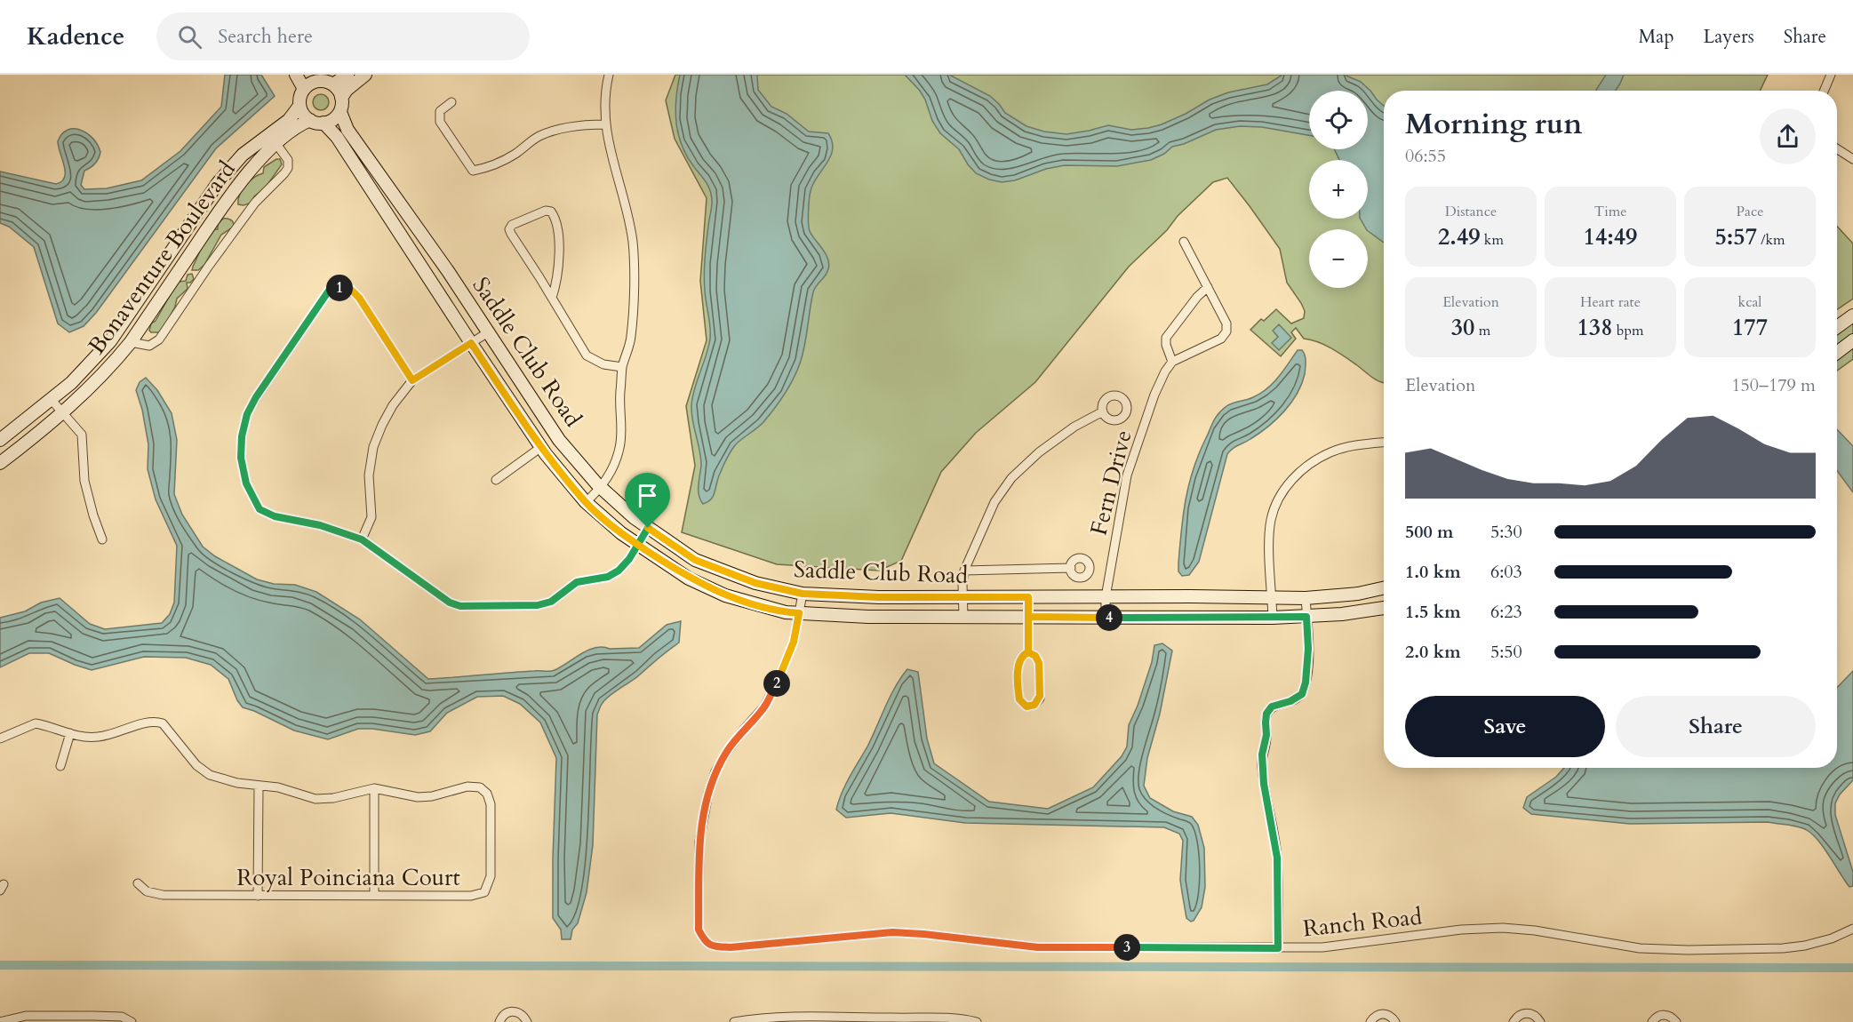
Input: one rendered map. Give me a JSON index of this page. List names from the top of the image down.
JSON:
{
  "streets": {
    "street": [
      "Bonaventure Boulevard",
      "Saddle Club Road",
      "Fern Drive",
      "Royal Poinciana Court",
      "Ranch Road"
    ]
  },
  "crossings": [
    ["Bonaventure Boulevard", "Saddle Club Road"],
    ["Saddle Club Road", "Fern Drive"],
    ["Saddle Club Road", "Ranch Road"]
  ],
  "page": {
    "header": "Kadence",
    "search": "Search here",
    "nav": ["Map", "Layers", "Share"],
    "map_buttons": ["+", "−"],
    "heading": ["Morning run", "06:55"],
    "stats": [
      ["Distance", "2.49 km"],
      ["Time", "14:49"],
      ["Pace", "5:57 /km"],
      ["Elevation", "30 m"],
      ["Heart rate", "138 bpm"],
      ["kcal", "177"]
    ],
    "pins": [
      "1",
      "4",
      "2",
      "3"
    ],
    "chart": ["Elevation", "150–179 m"],
    "list": [
      {
        "name": "500 m",
        "note": "5:30"
      },
      {
        "name": "1.0 km",
        "note": "6:03"
      },
      {
        "name": "1.5 km",
        "note": "6:23"
      },
      {
        "name": "2.0 km",
        "note": "5:50"
      }
    ],
    "buttons": ["Save", "Share"]
  }
}
